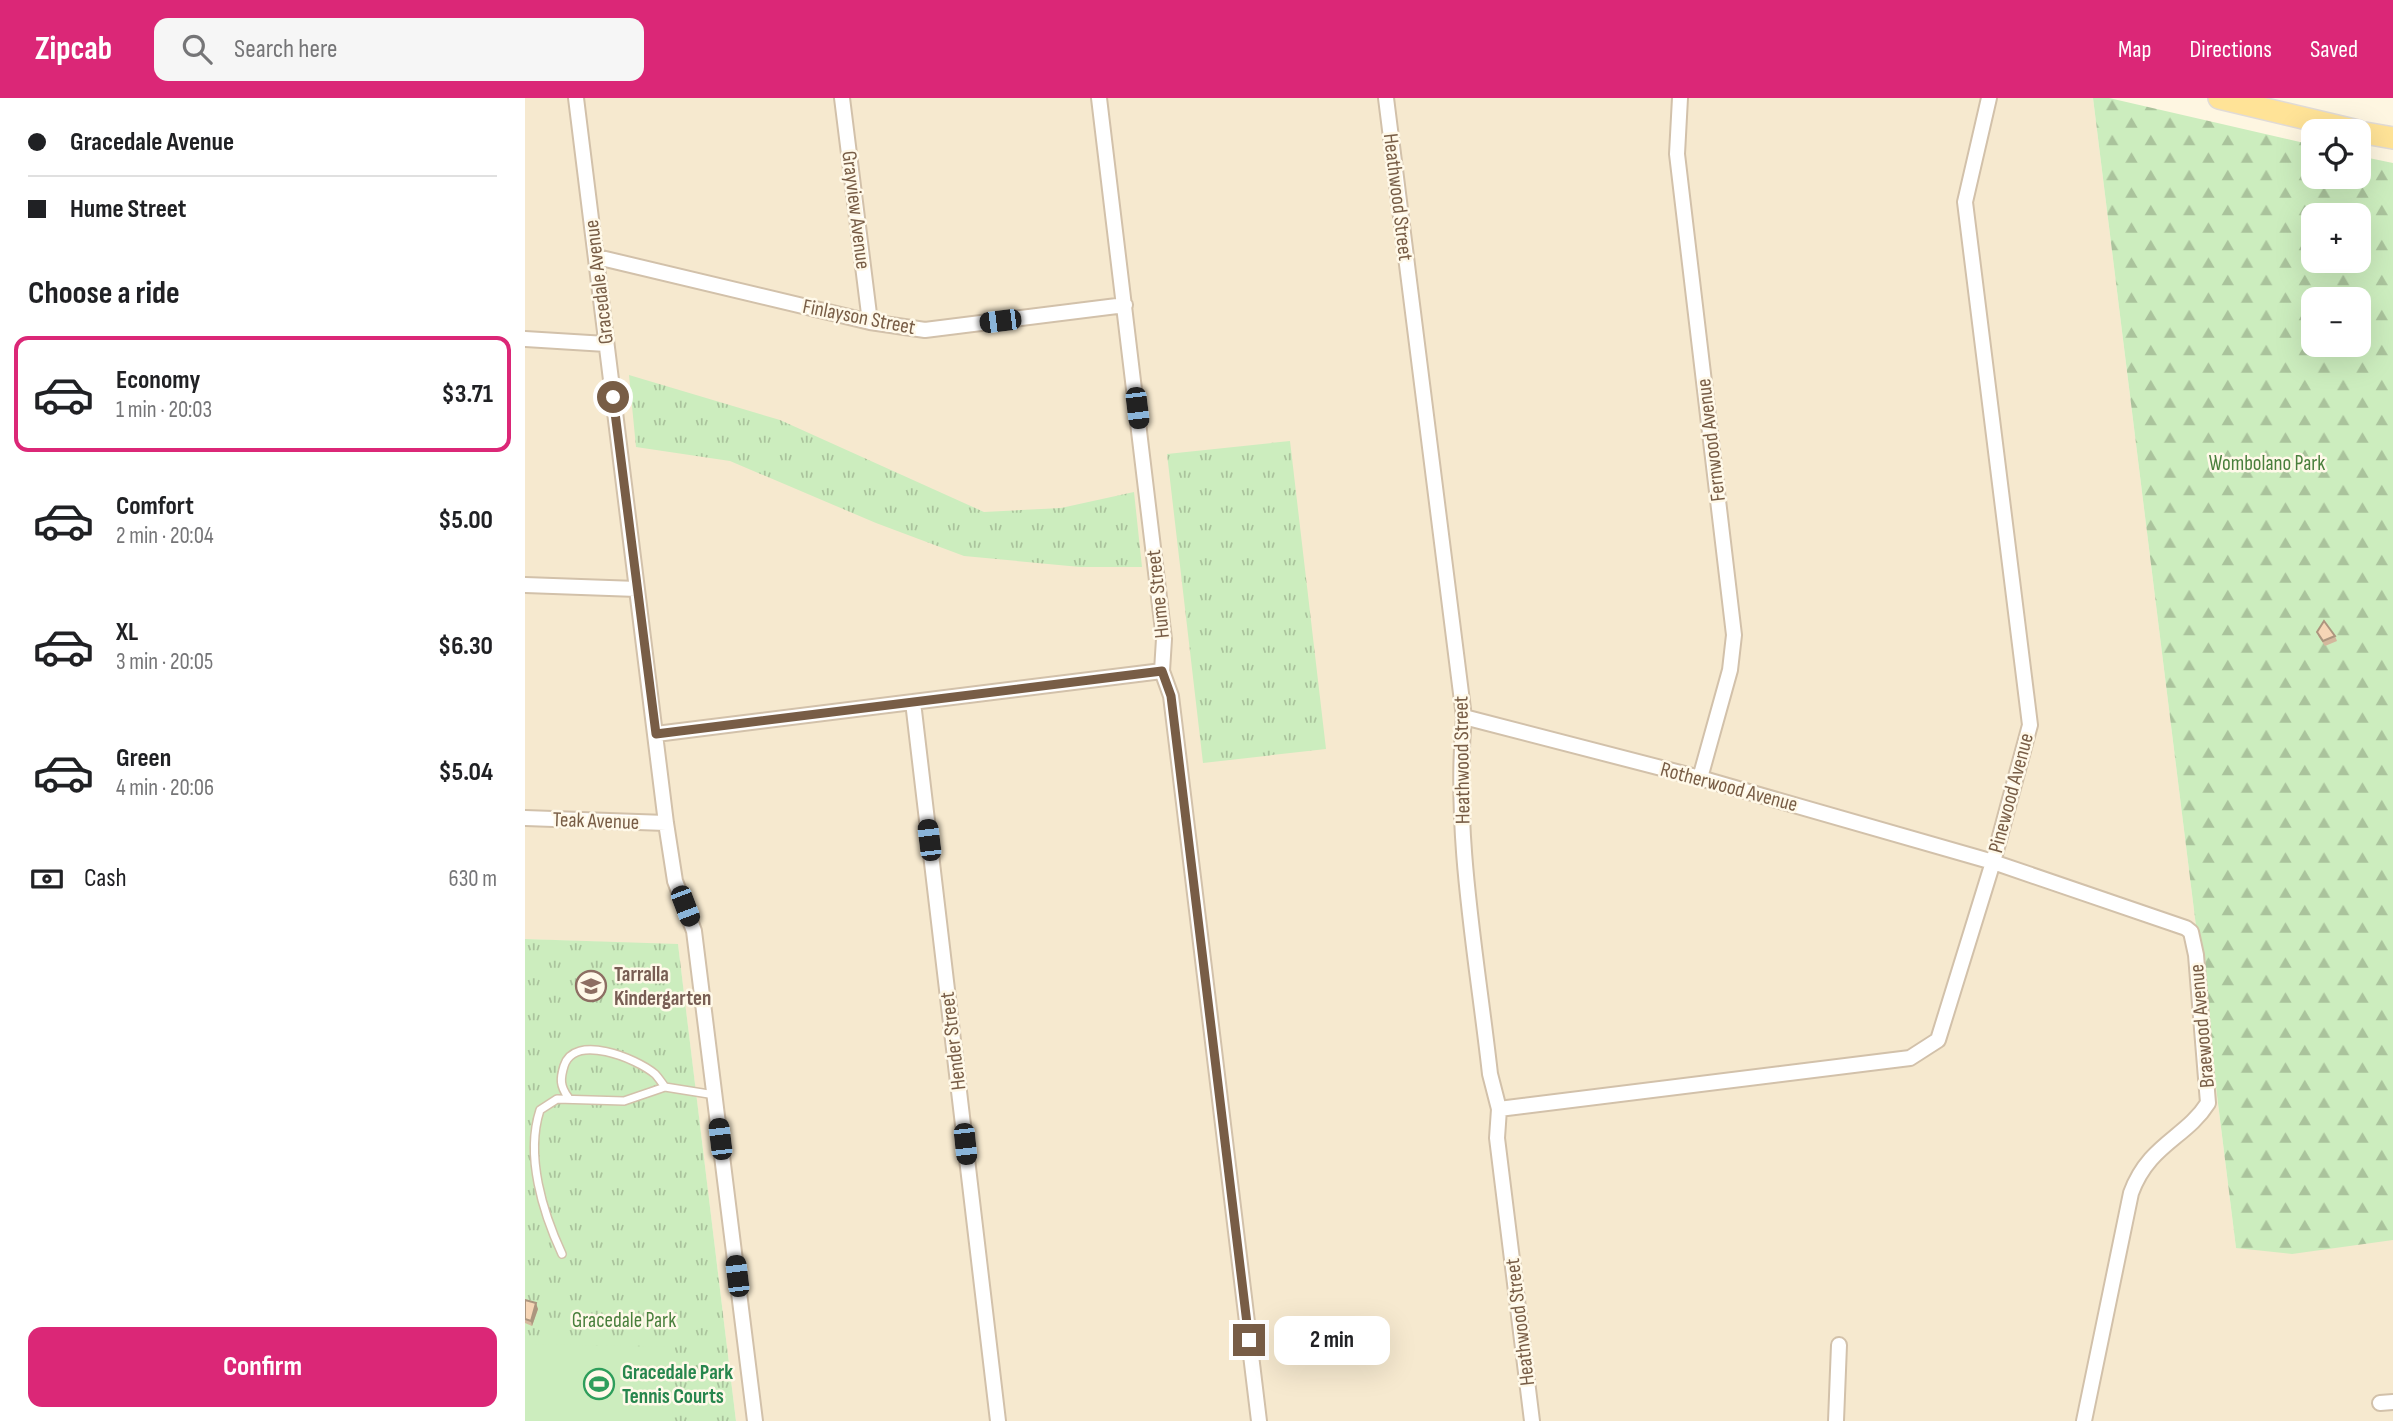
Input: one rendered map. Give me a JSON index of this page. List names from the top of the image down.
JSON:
{
  "streets": {
    "street": [
      "Heathwood Street",
      "Grayview Avenue",
      "Gracedale Avenue",
      "Finlayson Street",
      "Fernwood Avenue",
      "Hume Street",
      "Rotherwood Avenue",
      "Pinewood Avenue",
      "Teak Avenue",
      "Braewood Avenue",
      "Hender Street"
    ]
  },
  "crossings": [
    ["Heathwood Street", "Rotherwood Avenue"],
    ["Heathwood Street", "Pinewood Avenue"],
    ["Grayview Avenue", "Finlayson Street"],
    ["Gracedale Avenue", "Finlayson Street"],
    ["Gracedale Avenue", "Teak Avenue"],
    ["Finlayson Street", "Hume Street"],
    ["Fernwood Avenue", "Rotherwood Avenue"],
    ["Rotherwood Avenue", "Pinewood Avenue"],
    ["Rotherwood Avenue", "Braewood Avenue"],
    ["Pinewood Avenue", "Braewood Avenue"]
  ],
  "parks": ["Wombolano Park", "Gracedale Park"],
  "places": {
    "school or university": ["Tarralla Kindergarten"],
    "sports": ["Gracedale Park Tennis Courts"]
  },
  "page": {
    "header": "Zipcab",
    "search": "Search here",
    "nav": ["Map", "Directions", "Saved"],
    "banner": ["Gracedale Avenue", "Hume Street"],
    "map_buttons": ["+", "−"],
    "heading": "Choose a ride",
    "list": [
      {
        "name": "Economy",
        "note": "1 min · 20:03",
        "value": "$3.71"
      },
      {
        "name": "Comfort",
        "note": "2 min · 20:04",
        "value": "$5.00"
      },
      {
        "name": "XL",
        "note": "3 min · 20:05",
        "value": "$6.30"
      },
      {
        "name": "Green",
        "note": "4 min · 20:06",
        "value": "$5.04"
      }
    ],
    "pay": ["Cash", "630 m"],
    "buttons": "Confirm",
    "bubble": "2 min"
  }
}
